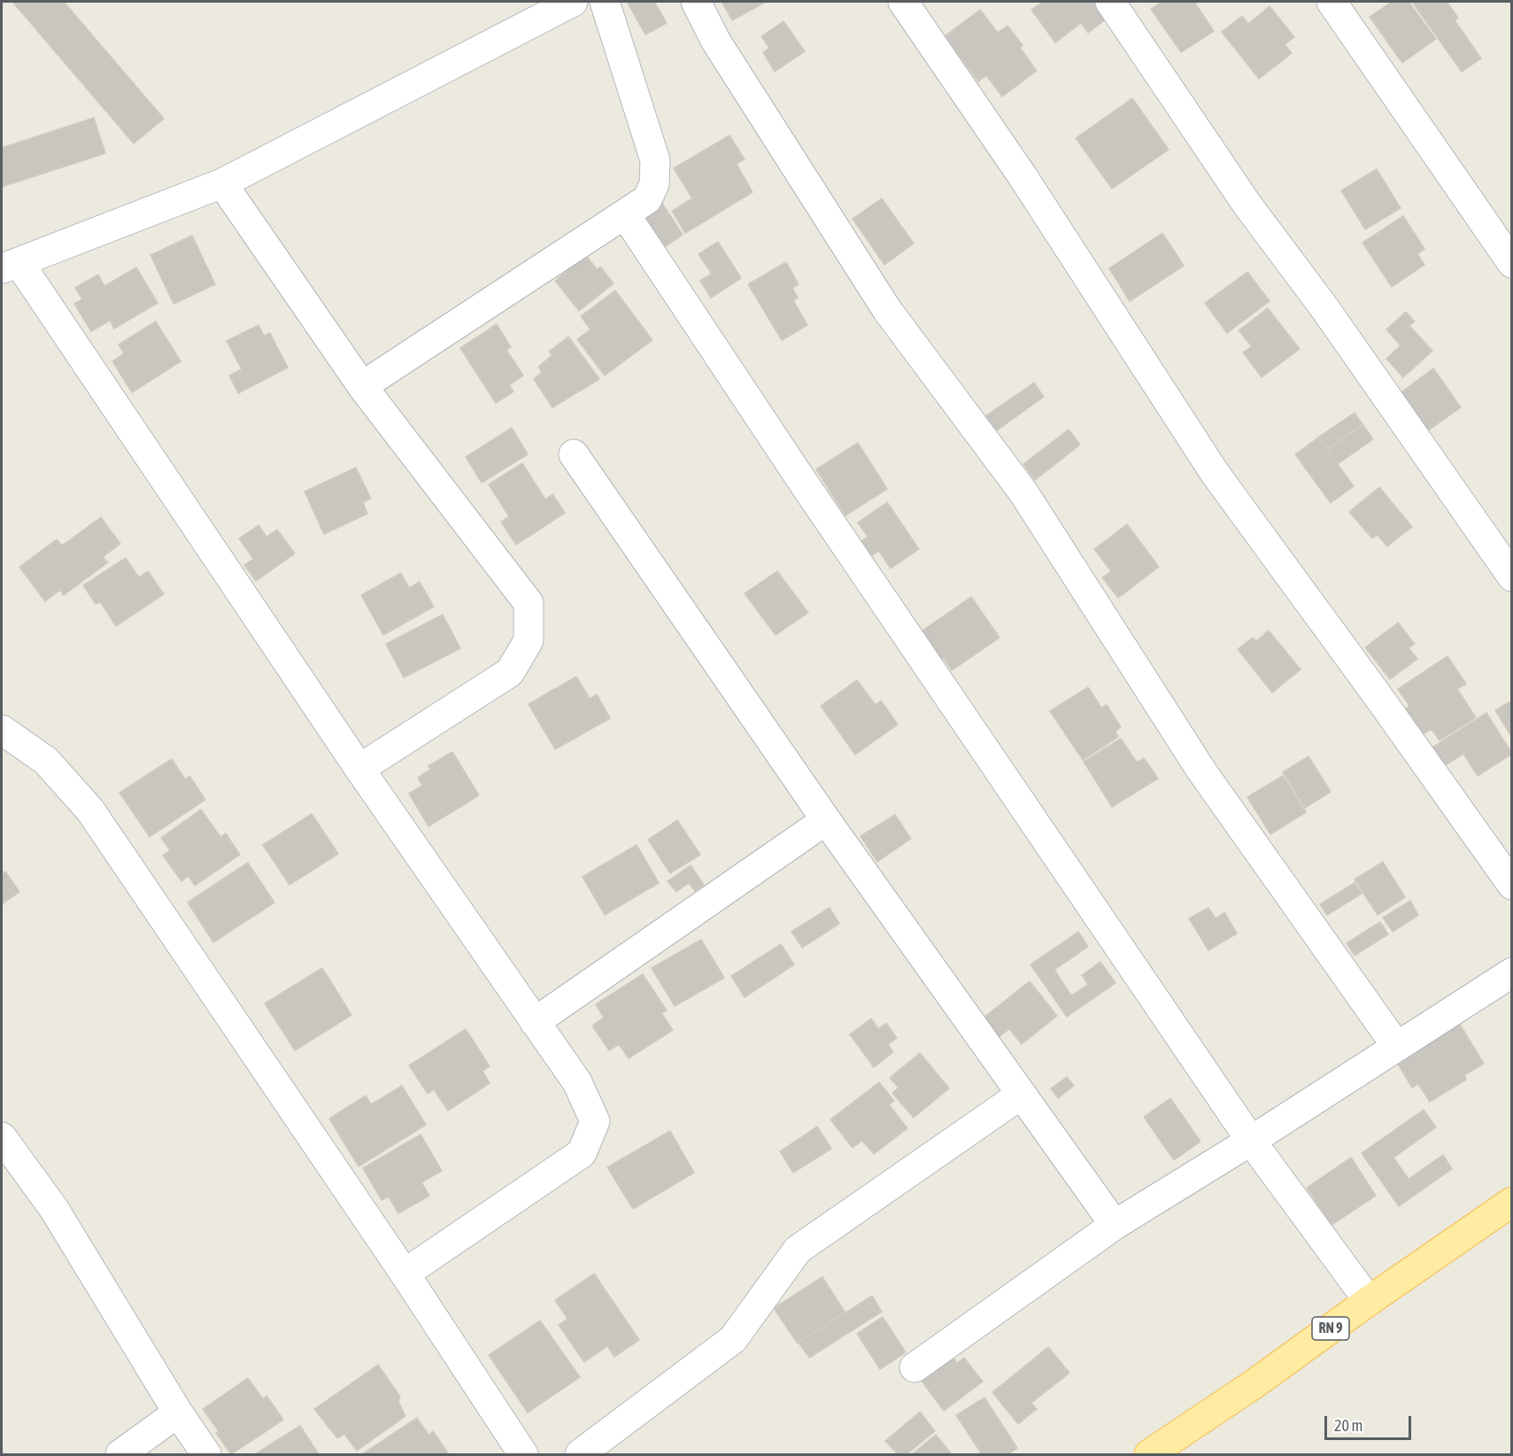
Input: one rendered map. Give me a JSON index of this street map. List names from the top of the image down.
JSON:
{
  "streets": {
    "main road": ["RN 9"]
  },
  "scale_bar": "20 m"
}
